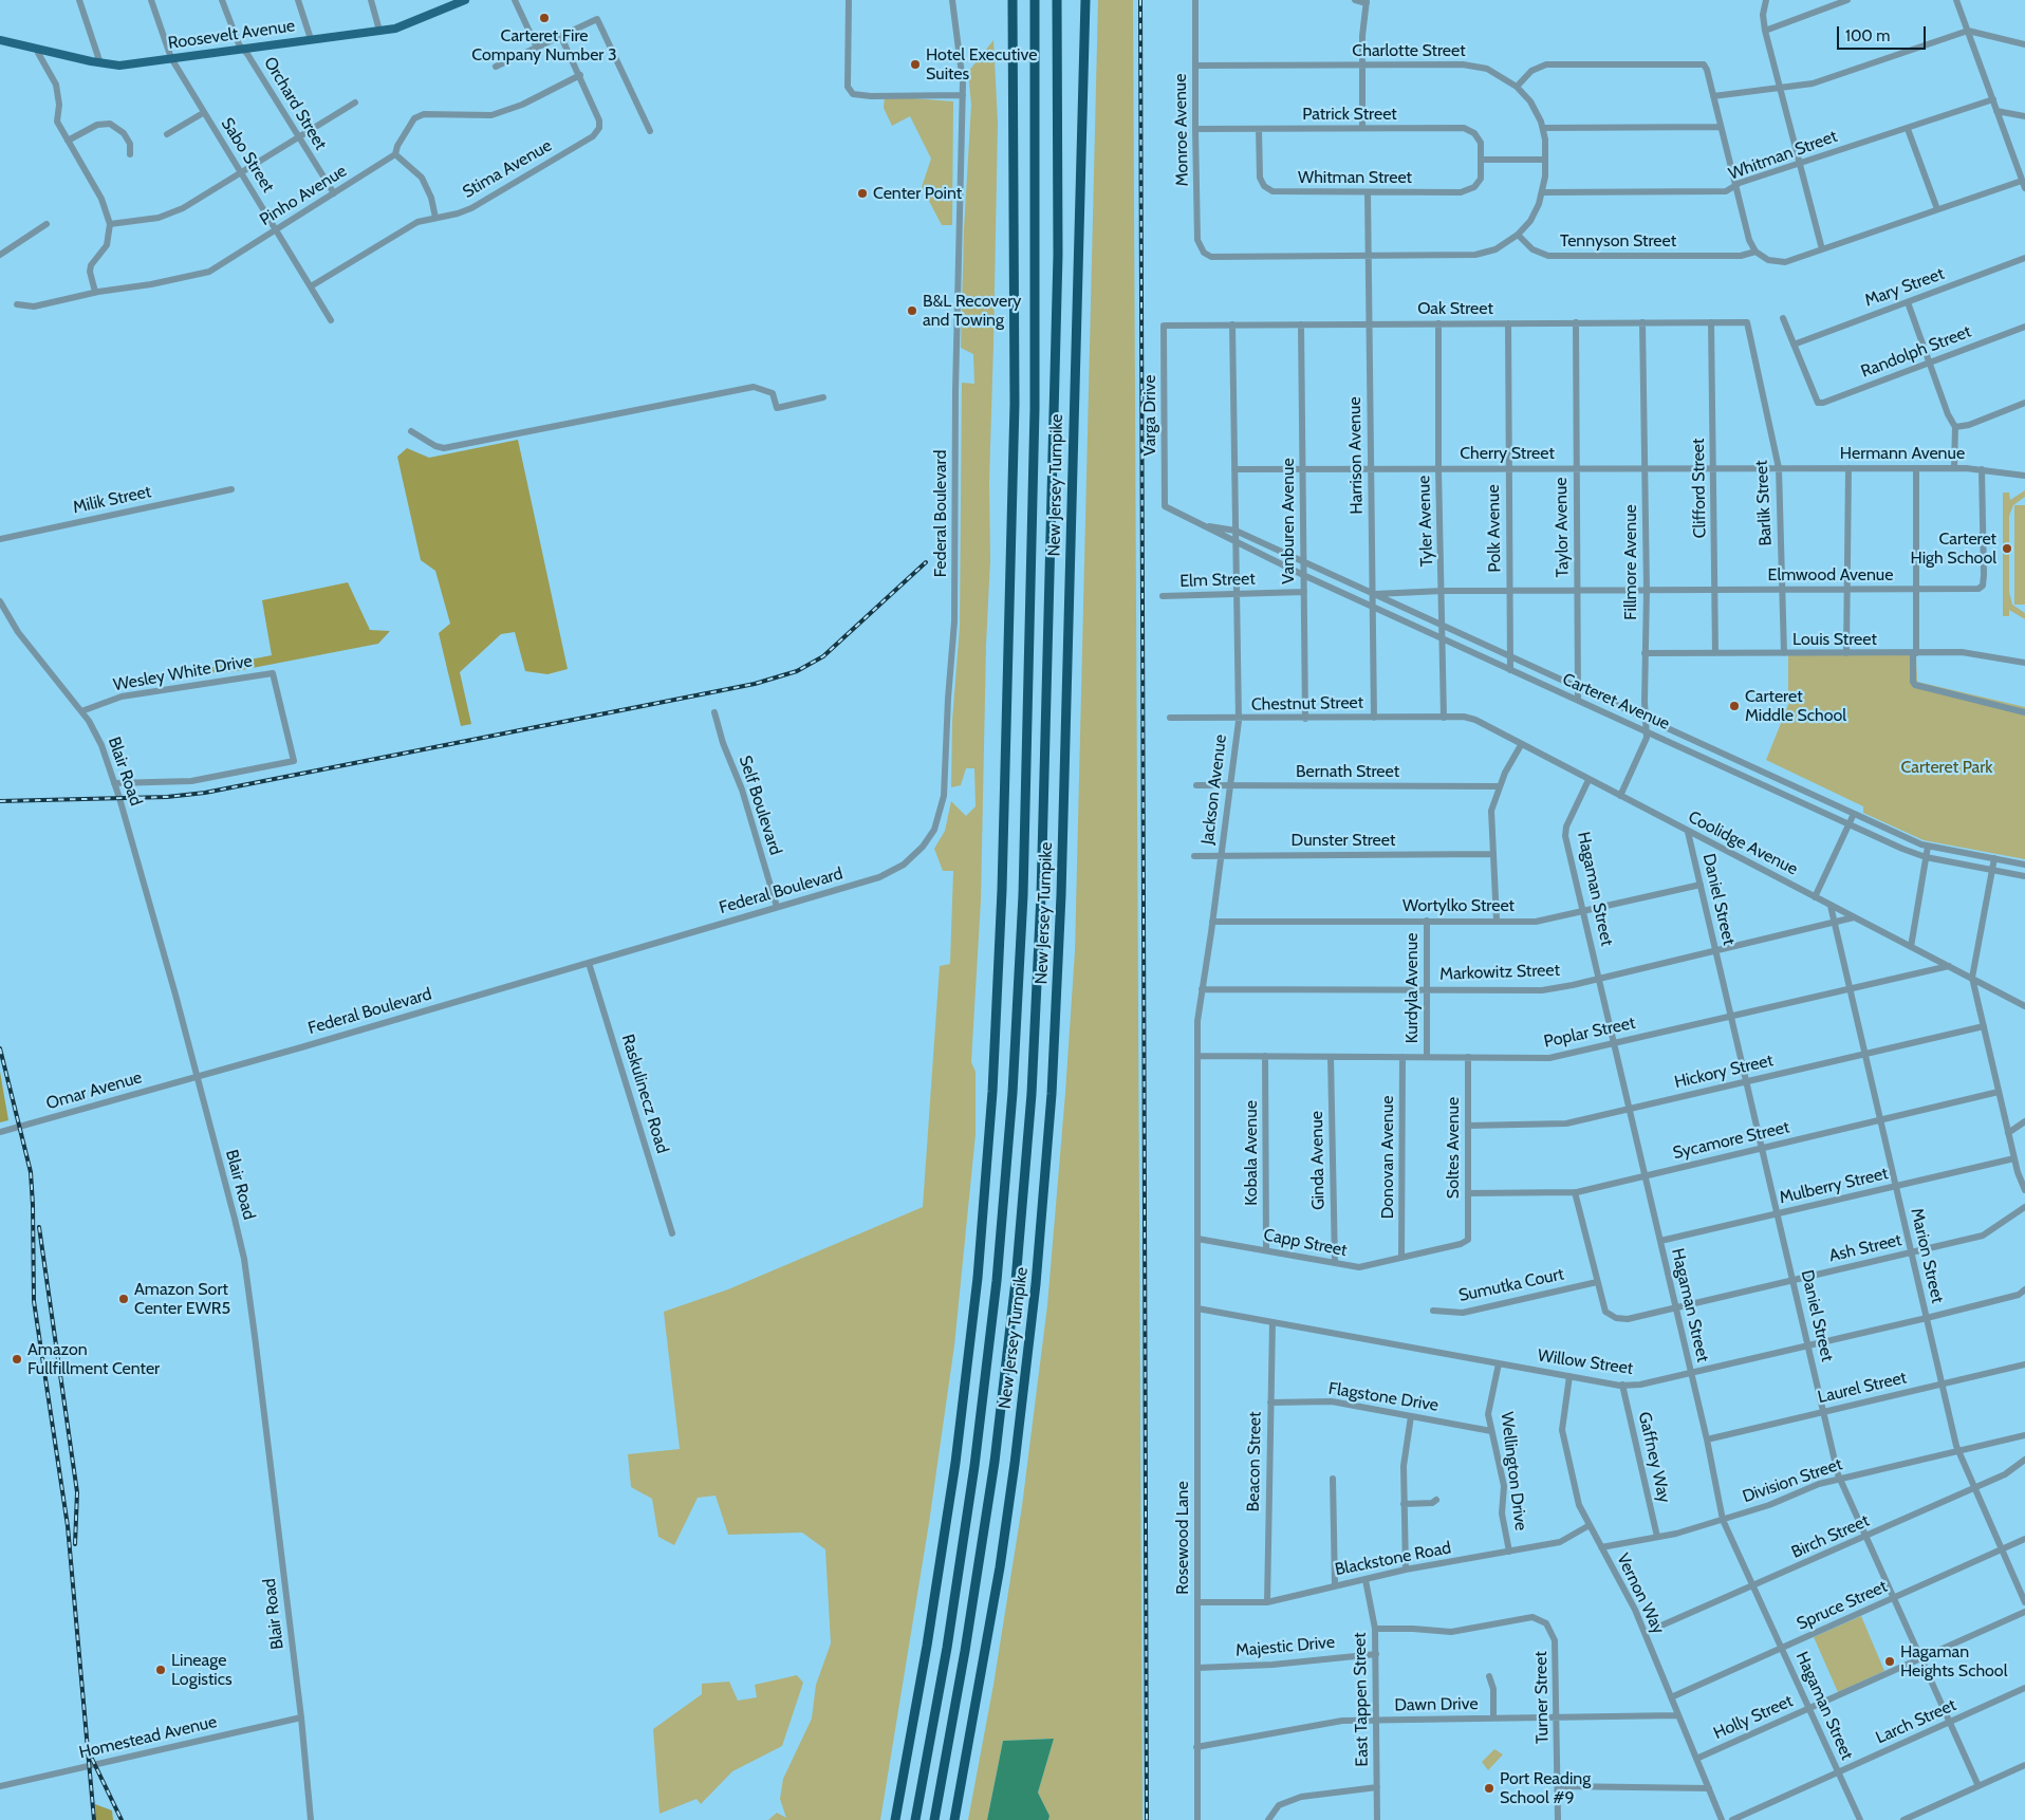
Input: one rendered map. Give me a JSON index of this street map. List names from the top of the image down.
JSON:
{
  "streets": {
    "highway": ["New Jersey Turnpike"],
    "main road": ["Roosevelt Avenue"],
    "street": [
      "Charlotte Street",
      "Orchard Street",
      "Patrick Street",
      "Monroe Avenue",
      "Sabo Street",
      "Whitman Street",
      "Stima Avenue",
      "Pinho Avenue",
      "Tennyson Street",
      "Mary Street",
      "Oak Street",
      "Randolph Street",
      "Varga Drive",
      "Cherry Street",
      "Hermann Avenue",
      "Harrison Avenue",
      "Clifford Street",
      "Milik Street",
      "Barlik Street",
      "Federal Boulevard",
      "Vanburen Avenue",
      "Tyler Avenue",
      "Taylor Avenue",
      "Polk Avenue",
      "Fillmore Avenue",
      "Elmwood Avenue",
      "Elm Street",
      "Louis Street",
      "Wesley White Drive",
      "Carteret Avenue",
      "Chestnut Street",
      "Blair Road",
      "Bernath Street",
      "Jackson Avenue",
      "Self Boulevard",
      "Dunster Street",
      "Coolidge Avenue",
      "Hagaman Street",
      "Daniel Street",
      "Wortylko Street",
      "Markowitz Street",
      "Kurdyla Avenue",
      "Poplar Street",
      "Hickory Street",
      "Omar Avenue",
      "Raskulinecz Road",
      "Sycamore Street",
      "Soltes Avenue",
      "Kobala Avenue",
      "Donovan Avenue",
      "Ginda Avenue",
      "Mulberry Street",
      "Capp Street",
      "Ash Street",
      "Marion Street",
      "Sumutka Court",
      "Willow Street",
      "Laurel Street",
      "Flagstone Drive",
      "Gaffney Way",
      "Beacon Street",
      "Wellington Drive",
      "Division Street",
      "Birch Street",
      "Rosewood Lane",
      "Blackstone Road",
      "Vernon Way",
      "Spruce Street",
      "Majestic Drive",
      "Turner Street",
      "East Tappen Street",
      "Dawn Drive",
      "Holly Street",
      "Larch Street",
      "Homestead Avenue"
    ]
  },
  "crossings": [
    ["Roosevelt Avenue", "Orchard Street"],
    ["Roosevelt Avenue", "Sabo Street"],
    ["Charlotte Street", "Monroe Avenue"],
    ["Charlotte Street", "Whitman Street"],
    ["Orchard Street", "Pinho Avenue"],
    ["Patrick Street", "Monroe Avenue"],
    ["Patrick Street", "Whitman Street"],
    ["Monroe Avenue", "Harrison Avenue"],
    ["Sabo Street", "Stima Avenue"],
    ["Sabo Street", "Pinho Avenue"],
    ["Whitman Street", "Harrison Avenue"],
    ["Mary Street", "Randolph Street"],
    ["Oak Street", "Varga Drive"],
    ["Oak Street", "Harrison Avenue"],
    ["Oak Street", "Clifford Street"],
    ["Oak Street", "Barlik Street"],
    ["Oak Street", "Vanburen Avenue"],
    ["Oak Street", "Tyler Avenue"],
    ["Oak Street", "Taylor Avenue"],
    ["Oak Street", "Polk Avenue"],
    ["Oak Street", "Fillmore Avenue"],
    ["Oak Street", "Jackson Avenue"],
    ["Varga Drive", "Carteret Avenue"],
    ["Cherry Street", "Hermann Avenue"],
    ["Cherry Street", "Harrison Avenue"],
    ["Cherry Street", "Clifford Street"],
    ["Cherry Street", "Barlik Street"],
    ["Cherry Street", "Vanburen Avenue"],
    ["Cherry Street", "Tyler Avenue"],
    ["Cherry Street", "Taylor Avenue"],
    ["Cherry Street", "Polk Avenue"],
    ["Cherry Street", "Fillmore Avenue"],
    ["Cherry Street", "Jackson Avenue"],
    ["Hermann Avenue", "Barlik Street"],
    ["Hermann Avenue", "Elmwood Avenue"],
    ["Harrison Avenue", "Carteret Avenue"],
    ["Harrison Avenue", "Chestnut Street"],
    ["Clifford Street", "Elmwood Avenue"],
    ["Clifford Street", "Louis Street"],
    ["Barlik Street", "Elmwood Avenue"],
    ["Barlik Street", "Louis Street"],
    ["Federal Boulevard", "Blair Road"],
    ["Federal Boulevard", "Self Boulevard"],
    ["Federal Boulevard", "Omar Avenue"],
    ["Federal Boulevard", "Raskulinecz Road"],
    ["Vanburen Avenue", "Elm Street"],
    ["Vanburen Avenue", "Carteret Avenue"],
    ["Vanburen Avenue", "Chestnut Street"],
    ["Tyler Avenue", "Carteret Avenue"],
    ["Tyler Avenue", "Chestnut Street"],
    ["Tyler Avenue", "Coolidge Avenue"],
    ["Taylor Avenue", "Carteret Avenue"],
    ["Polk Avenue", "Carteret Avenue"],
    ["Fillmore Avenue", "Louis Street"],
    ["Fillmore Avenue", "Carteret Avenue"],
    ["Fillmore Avenue", "Coolidge Avenue"],
    ["Elm Street", "Jackson Avenue"],
    ["Wesley White Drive", "Blair Road"],
    ["Carteret Avenue", "Jackson Avenue"],
    ["Chestnut Street", "Jackson Avenue"],
    ["Chestnut Street", "Coolidge Avenue"],
    ["Blair Road", "Omar Avenue"],
    ["Blair Road", "Homestead Avenue"],
    ["Bernath Street", "Jackson Avenue"],
    ["Jackson Avenue", "Dunster Street"],
    ["Jackson Avenue", "Wortylko Street"],
    ["Jackson Avenue", "Markowitz Street"],
    ["Jackson Avenue", "Poplar Street"],
    ["Jackson Avenue", "Capp Street"],
    ["Jackson Avenue", "Rosewood Lane"],
    ["Coolidge Avenue", "Hagaman Street"],
    ["Coolidge Avenue", "Daniel Street"],
    ["Coolidge Avenue", "Markowitz Street"],
    ["Coolidge Avenue", "Poplar Street"],
    ["Coolidge Avenue", "Marion Street"],
    ["Hagaman Street", "Wortylko Street"],
    ["Hagaman Street", "Markowitz Street"],
    ["Hagaman Street", "Poplar Street"],
    ["Hagaman Street", "Hickory Street"],
    ["Hagaman Street", "Sycamore Street"],
    ["Hagaman Street", "Mulberry Street"],
    ["Hagaman Street", "Ash Street"],
    ["Hagaman Street", "Willow Street"],
    ["Hagaman Street", "Laurel Street"],
    ["Hagaman Street", "Division Street"],
    ["Hagaman Street", "Birch Street"],
    ["Hagaman Street", "Spruce Street"],
    ["Hagaman Street", "Holly Street"],
    ["Hagaman Street", "Larch Street"],
    ["Daniel Street", "Wortylko Street"],
    ["Daniel Street", "Markowitz Street"],
    ["Daniel Street", "Poplar Street"],
    ["Daniel Street", "Hickory Street"],
    ["Daniel Street", "Sycamore Street"],
    ["Daniel Street", "Mulberry Street"],
    ["Daniel Street", "Ash Street"],
    ["Daniel Street", "Willow Street"],
    ["Daniel Street", "Laurel Street"],
    ["Daniel Street", "Division Street"],
    ["Daniel Street", "Birch Street"],
    ["Daniel Street", "Spruce Street"],
    ["Daniel Street", "Holly Street"],
    ["Daniel Street", "Larch Street"],
    ["Wortylko Street", "Kurdyla Avenue"],
    ["Markowitz Street", "Kurdyla Avenue"],
    ["Markowitz Street", "Marion Street"],
    ["Kurdyla Avenue", "Poplar Street"],
    ["Poplar Street", "Soltes Avenue"],
    ["Poplar Street", "Kobala Avenue"],
    ["Poplar Street", "Donovan Avenue"],
    ["Poplar Street", "Ginda Avenue"],
    ["Poplar Street", "Marion Street"],
    ["Hickory Street", "Soltes Avenue"],
    ["Hickory Street", "Marion Street"],
    ["Sycamore Street", "Soltes Avenue"],
    ["Sycamore Street", "Marion Street"],
    ["Soltes Avenue", "Capp Street"],
    ["Kobala Avenue", "Capp Street"],
    ["Donovan Avenue", "Capp Street"],
    ["Ginda Avenue", "Capp Street"],
    ["Mulberry Street", "Marion Street"],
    ["Ash Street", "Marion Street"],
    ["Ash Street", "Sumutka Court"],
    ["Marion Street", "Willow Street"],
    ["Marion Street", "Laurel Street"],
    ["Marion Street", "Division Street"],
    ["Marion Street", "Birch Street"],
    ["Marion Street", "Spruce Street"],
    ["Willow Street", "Gaffney Way"],
    ["Willow Street", "Beacon Street"],
    ["Willow Street", "Wellington Drive"],
    ["Willow Street", "Rosewood Lane"],
    ["Willow Street", "Vernon Way"],
    ["Flagstone Drive", "Beacon Street"],
    ["Flagstone Drive", "Wellington Drive"],
    ["Gaffney Way", "Division Street"],
    ["Beacon Street", "Blackstone Road"],
    ["Wellington Drive", "Blackstone Road"],
    ["Division Street", "Vernon Way"],
    ["Birch Street", "Vernon Way"],
    ["Rosewood Lane", "Blackstone Road"],
    ["Rosewood Lane", "Majestic Drive"],
    ["Rosewood Lane", "Dawn Drive"],
    ["Blackstone Road", "Vernon Way"],
    ["Blackstone Road", "East Tappen Street"],
    ["Vernon Way", "Spruce Street"],
    ["Vernon Way", "Dawn Drive"],
    ["Vernon Way", "Holly Street"],
    ["Majestic Drive", "East Tappen Street"],
    ["Turner Street", "East Tappen Street"],
    ["Turner Street", "Dawn Drive"],
    ["East Tappen Street", "Dawn Drive"]
  ],
  "parks": ["Carteret Park"],
  "places": [
    "Carteret Fire Company Number 3",
    "Hotel Executive Suites",
    "Center Point",
    "B&L Recovery and Towing",
    "Carteret High School",
    "Carteret Middle School",
    "Amazon Sort Center EWR5",
    "Amazon Fullfillment Center",
    "Hagaman Heights School",
    "Lineage Logistics",
    "Port Reading School #9"
  ],
  "scale_bar": "100 m"
}
